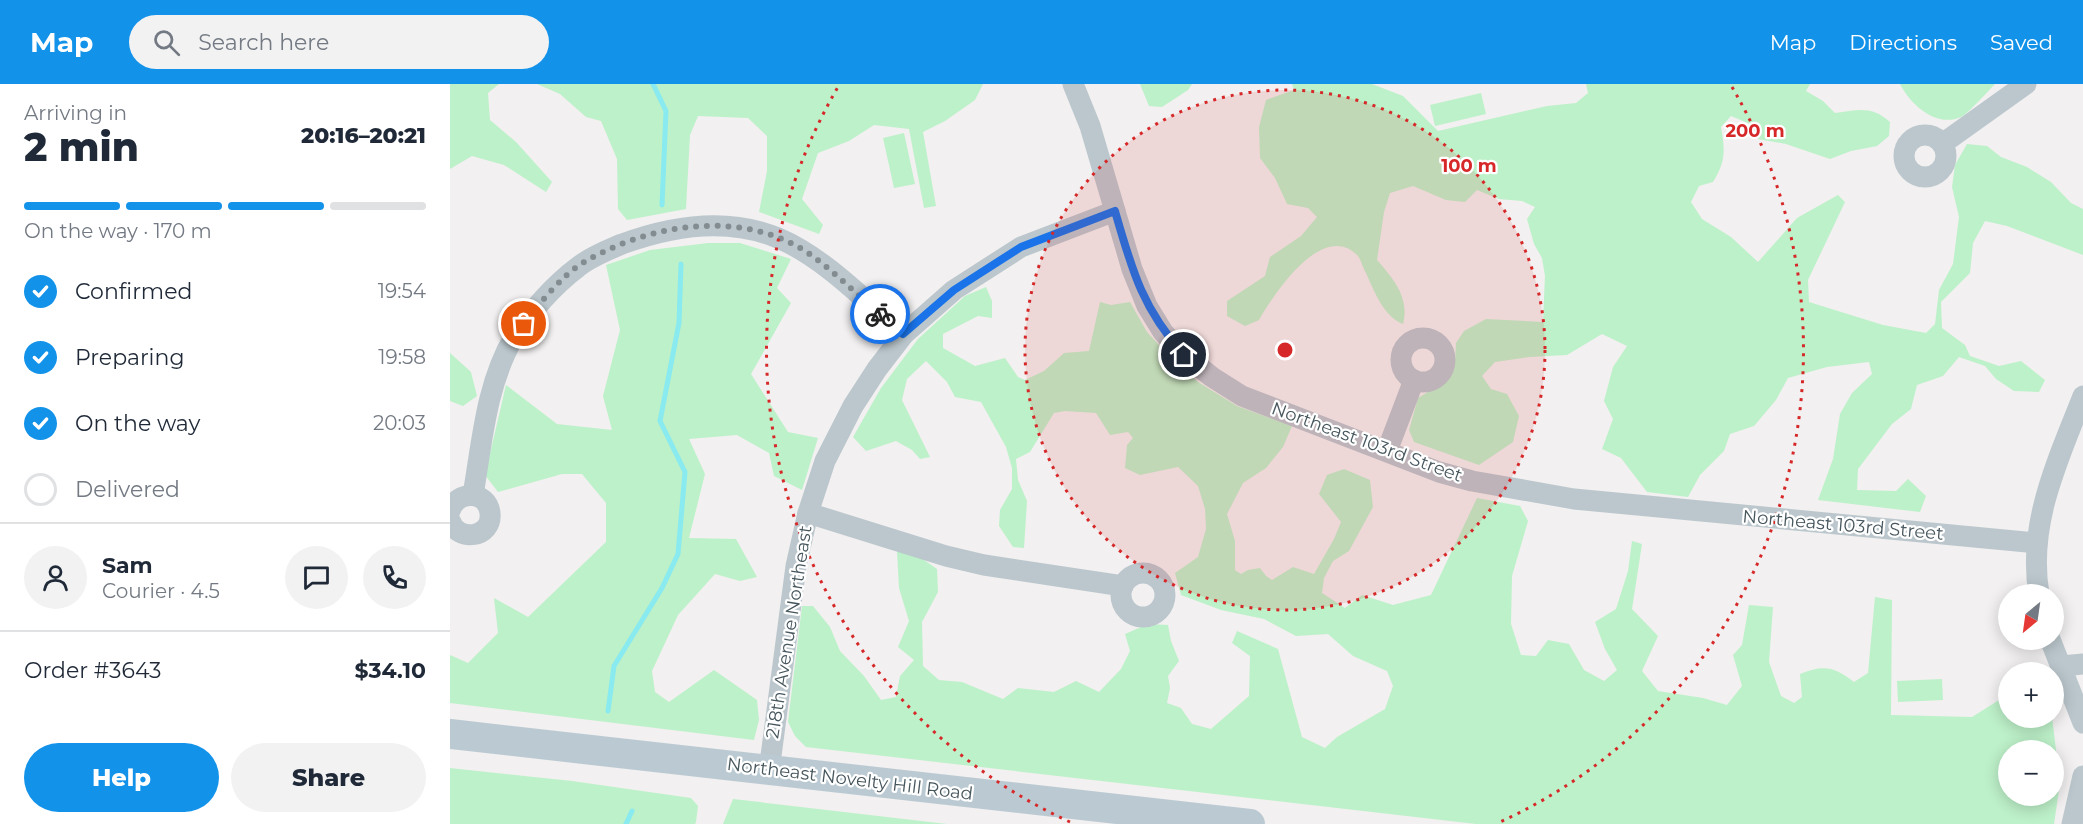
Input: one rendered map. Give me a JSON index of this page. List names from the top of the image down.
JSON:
{
  "streets": {
    "main road": ["Northeast Novelty Hill Road"],
    "street": ["Northeast 103rd Street", "218th Avenue Northeast"]
  },
  "crossings": [
    ["Northeast 103rd Street", "218th Avenue Northeast"],
    ["218th Avenue Northeast", "Northeast Novelty Hill Road"]
  ],
  "north": "bottom left",
  "page": {
    "header": "Map",
    "search": "Search here",
    "nav": ["Map", "Directions", "Saved"],
    "heading": ["2 min", "Arriving in", "20:16–20:21"],
    "panel": [
      "Sam",
      "Courier · 4.5",
      "Order #3643",
      "$34.10"
    ],
    "bar": "On the way · 170 m",
    "list": [
      ["Confirmed", "19:54"],
      ["Preparing", "19:58"],
      ["On the way", "20:03"],
      "Delivered"
    ],
    "map_buttons": ["+", "−"],
    "buttons": ["Help", "Share"]
  },
  "rings": ["200 m", "100 m"]
}
